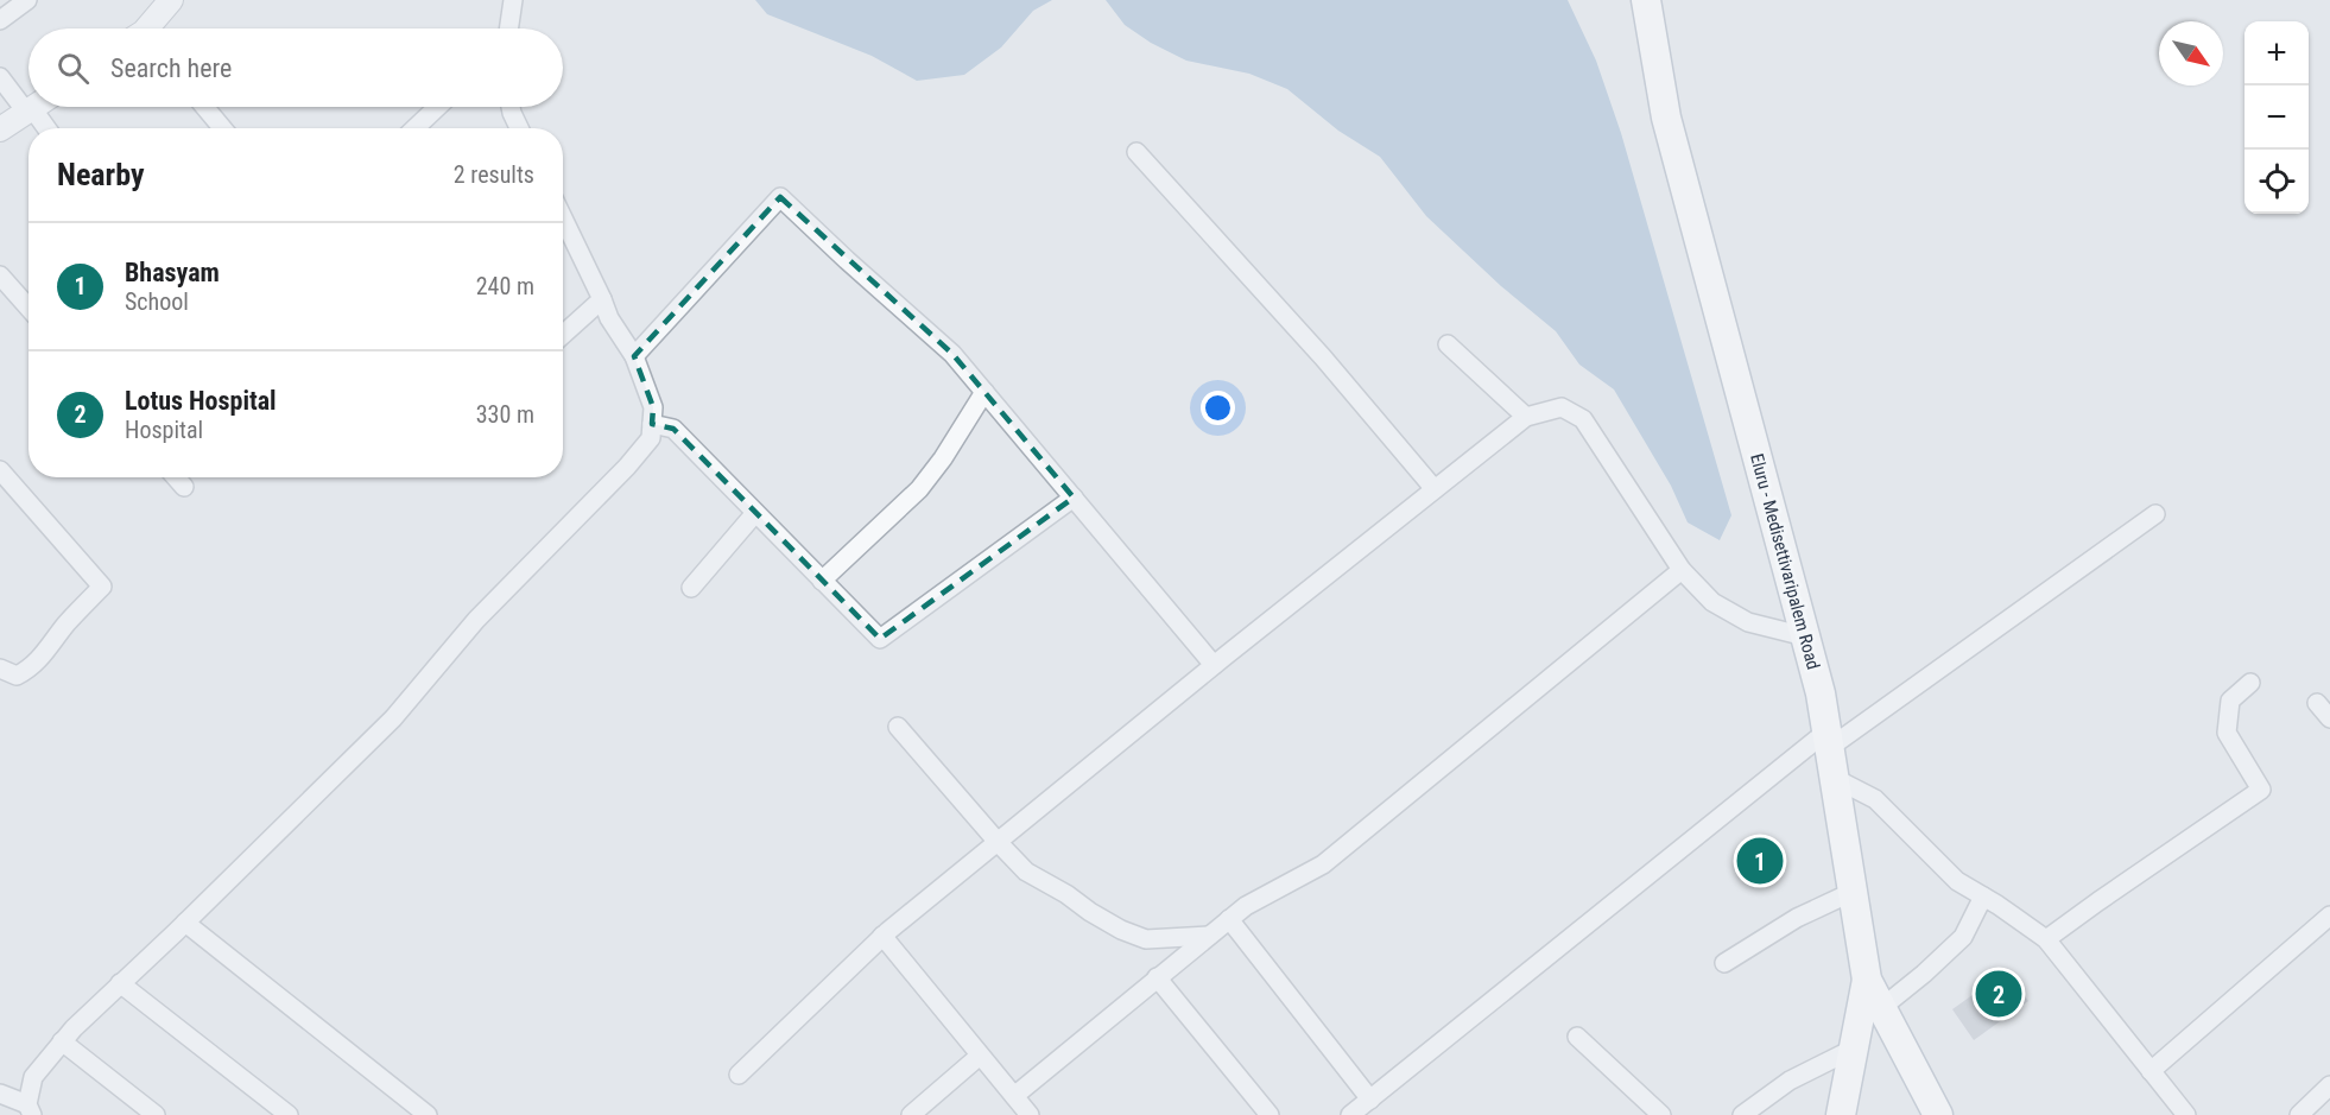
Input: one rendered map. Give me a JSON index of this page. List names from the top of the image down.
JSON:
{
  "streets": {
    "main road": ["Eluru - Medisettivaripalem Road"]
  },
  "north": "bottom right",
  "page": {
    "map_buttons": ["+", "−"],
    "search": "Search here",
    "heading": ["Nearby", "2 results"],
    "list": [
      {
        "mark": "1",
        "name": "Bhasyam",
        "note": "School",
        "value": "240 m"
      },
      {
        "mark": "2",
        "name": "Lotus Hospital",
        "note": "Hospital",
        "value": "330 m"
      }
    ],
    "pins": ["1", "2"]
  }
}
